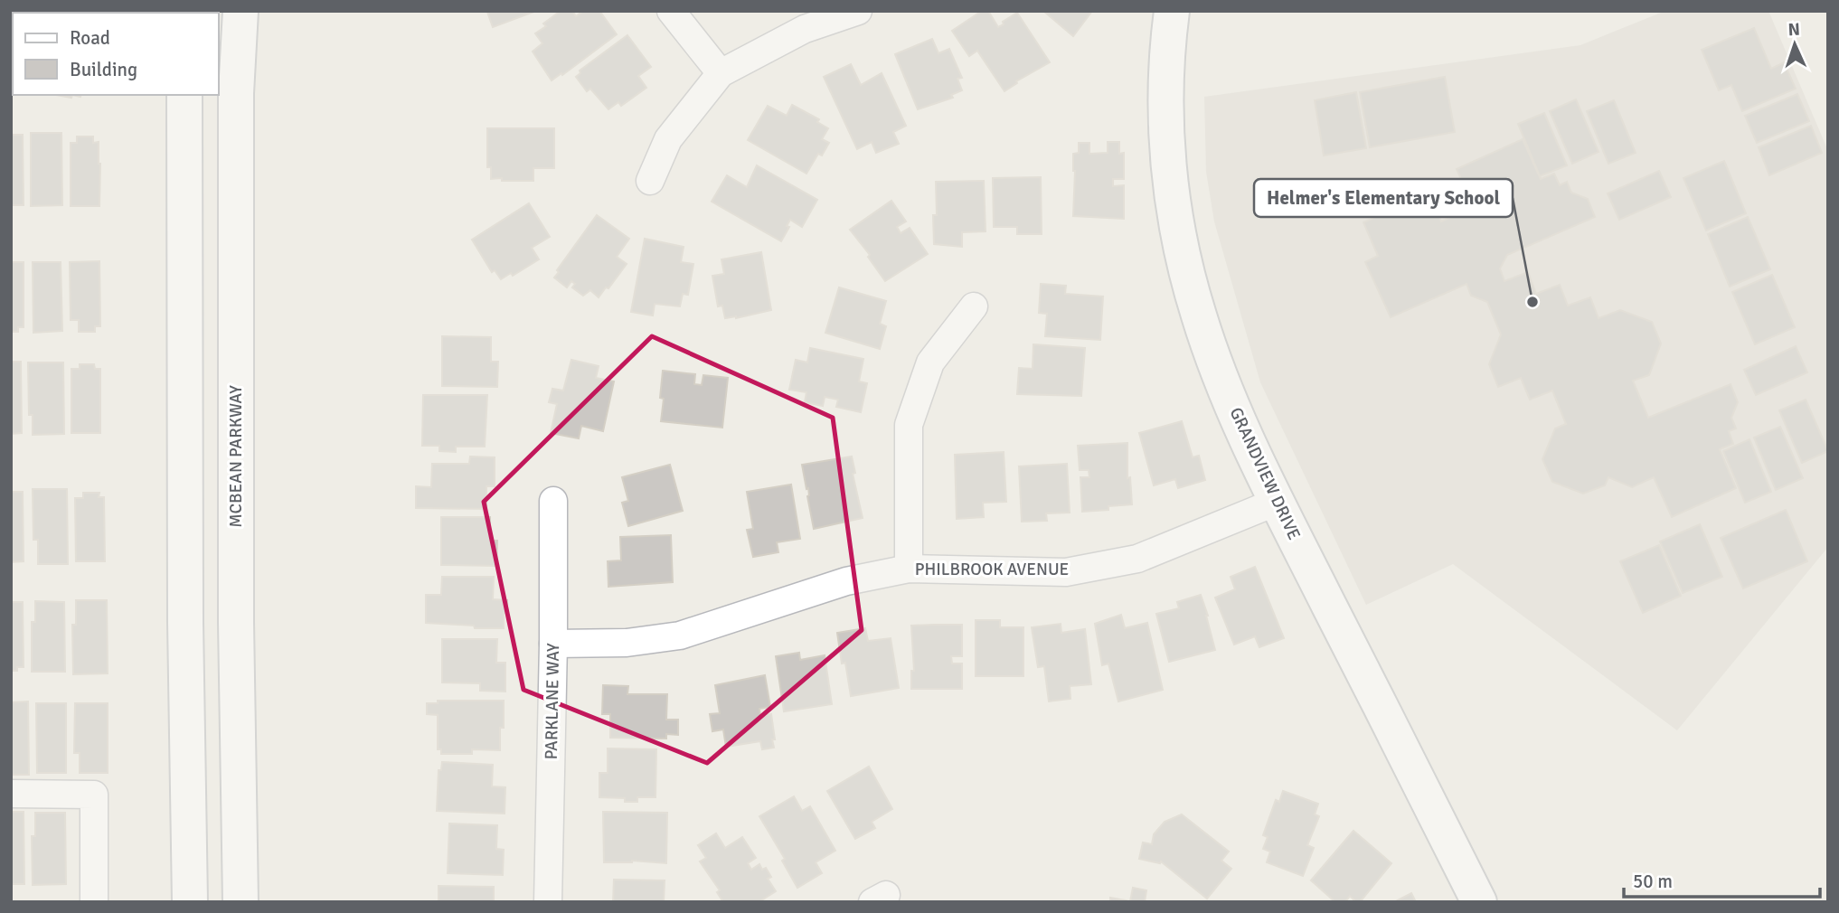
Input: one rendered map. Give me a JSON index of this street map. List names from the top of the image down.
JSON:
{
  "streets": {
    "main road": ["MCBEAN PARKWAY", "GRANDVIEW DRIVE"],
    "street": ["PHILBROOK AVENUE", "PARKLANE WAY"]
  },
  "crossings": [
    ["GRANDVIEW DRIVE", "PHILBROOK AVENUE"],
    ["PHILBROOK AVENUE", "PARKLANE WAY"]
  ],
  "places": ["Helmer's Elementary School"],
  "legend": ["Road", "Building"],
  "scale_bar": "50 m",
  "north": "top"
}
